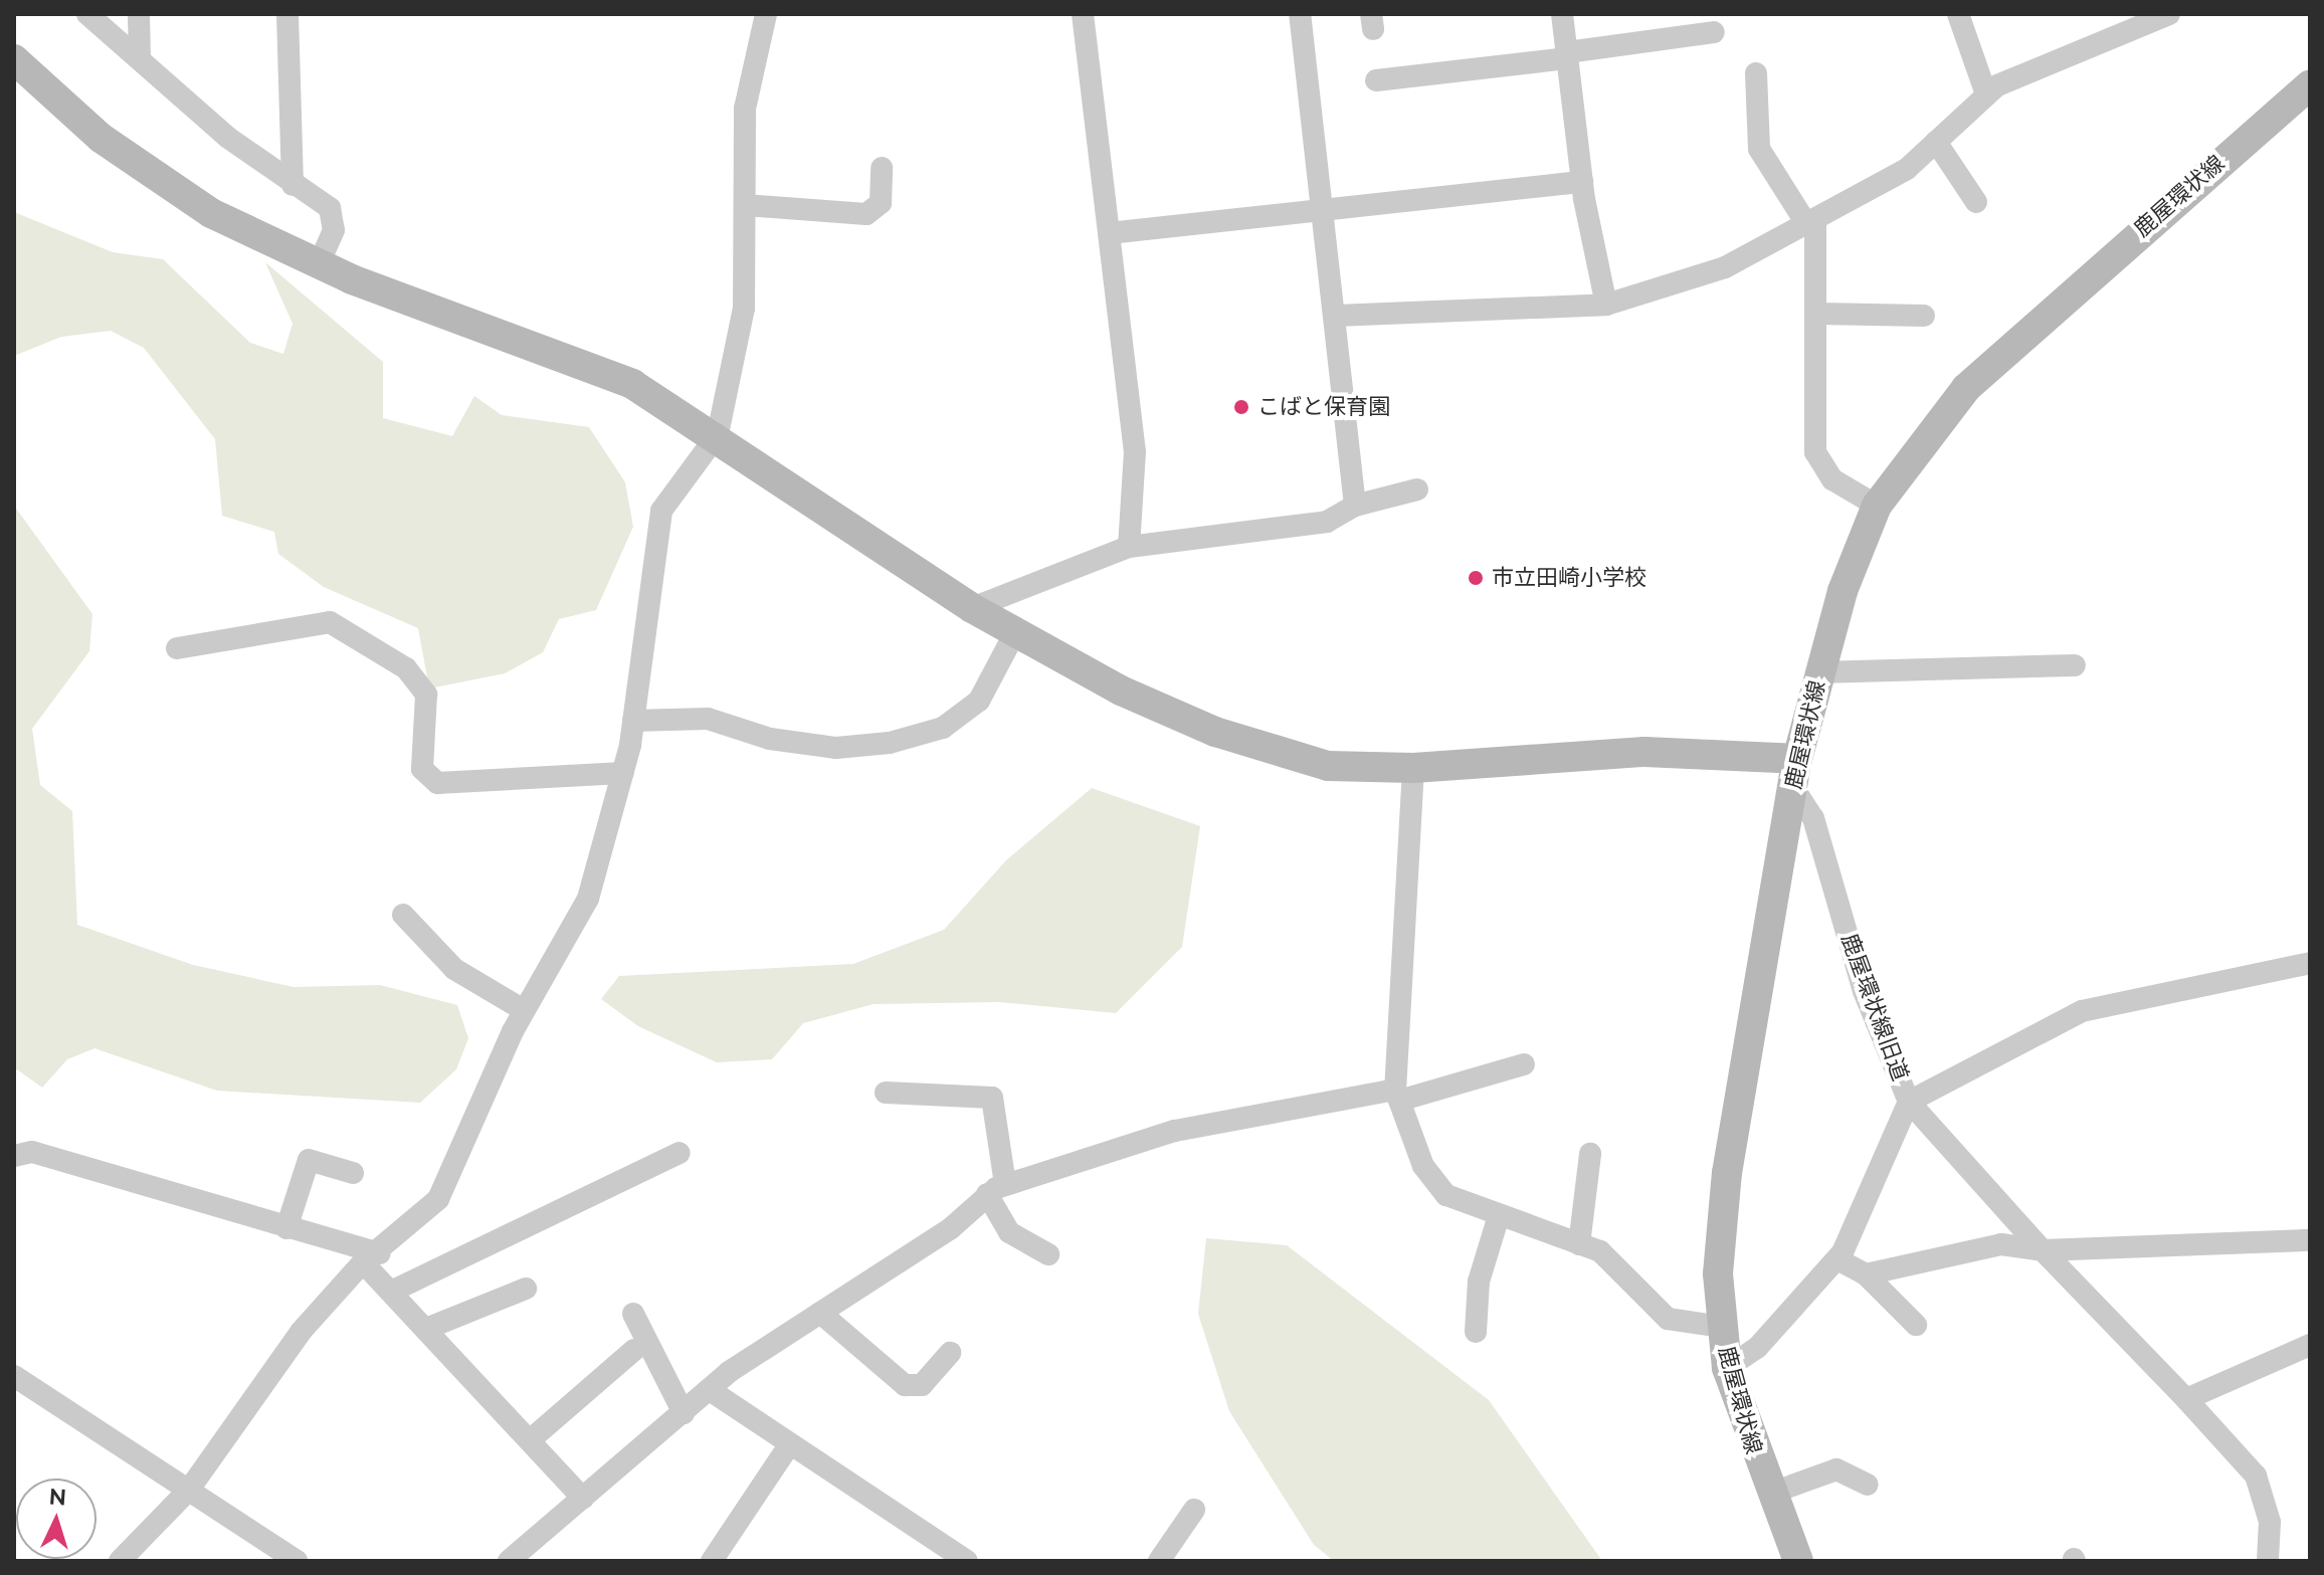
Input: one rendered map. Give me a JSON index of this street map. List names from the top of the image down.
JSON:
{
  "streets": {
    "street": ["鹿屋環状線", "鹿屋環状線旧道"]
  },
  "crossings": [
    ["鹿屋環状線", "鹿屋環状線旧道"]
  ],
  "places": ["こばと保育園", "市立田崎小学校"],
  "north": "top"
}
